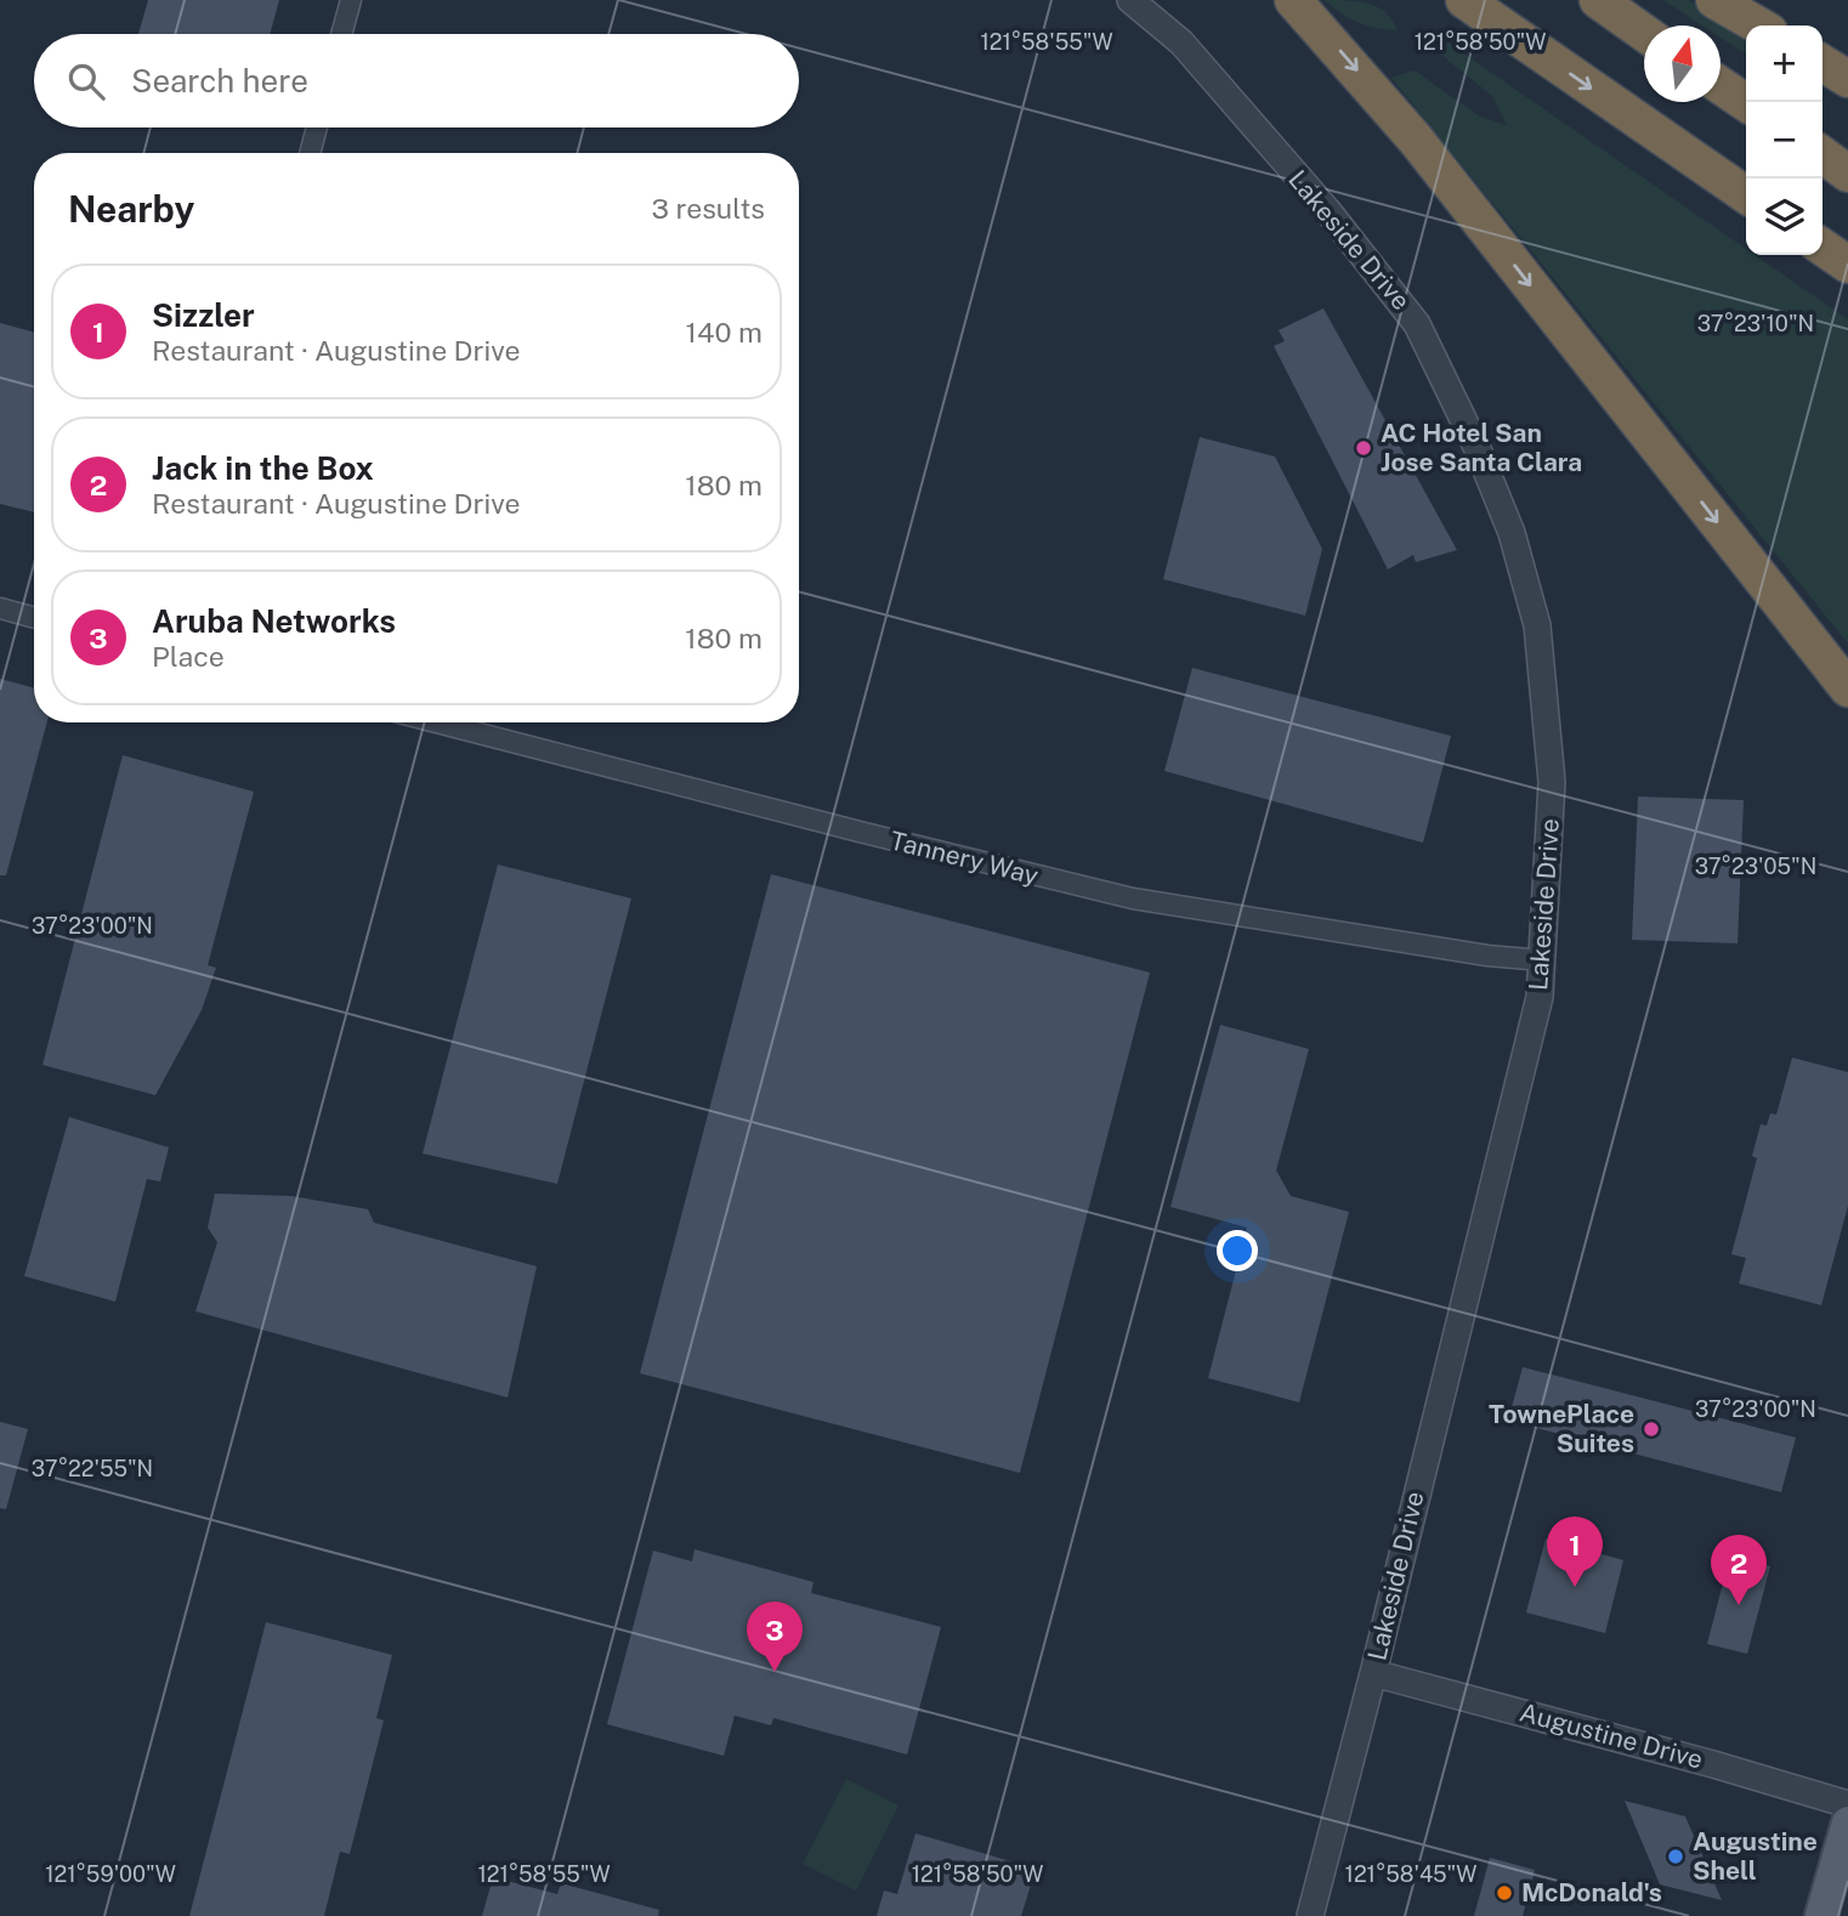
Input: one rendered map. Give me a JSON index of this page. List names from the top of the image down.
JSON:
{
  "streets": {
    "street": ["Lakeside Drive", "Tannery Way", "Augustine Drive"]
  },
  "crossings": [
    ["Lakeside Drive", "Tannery Way"],
    ["Lakeside Drive", "Augustine Drive"]
  ],
  "places": [
    "AC Hotel San Jose Santa Clara",
    "TownePlace Suites",
    "Augustine Shell",
    "McDonald's"
  ],
  "north": "top",
  "page": {
    "map_buttons": ["+", "−"],
    "search": "Search here",
    "heading": ["Nearby", "3 results"],
    "list": [
      {
        "mark": "1",
        "name": "Sizzler",
        "note": "Restaurant · Augustine Drive",
        "value": "140 m"
      },
      {
        "mark": "2",
        "name": "Jack in the Box",
        "note": "Restaurant · Augustine Drive",
        "value": "180 m"
      },
      {
        "mark": "3",
        "name": "Aruba Networks",
        "note": "Place",
        "value": "180 m"
      }
    ],
    "pins": ["1", "2", "3"]
  },
  "coordinates": [
    "121°58'55\"W",
    "121°58'50\"W",
    "37°23'10\"N",
    "37°23'05\"N",
    "37°23'00\"N",
    "37°22'55\"N",
    "121°59'00\"W",
    "121°58'45\"W"
  ]
}
